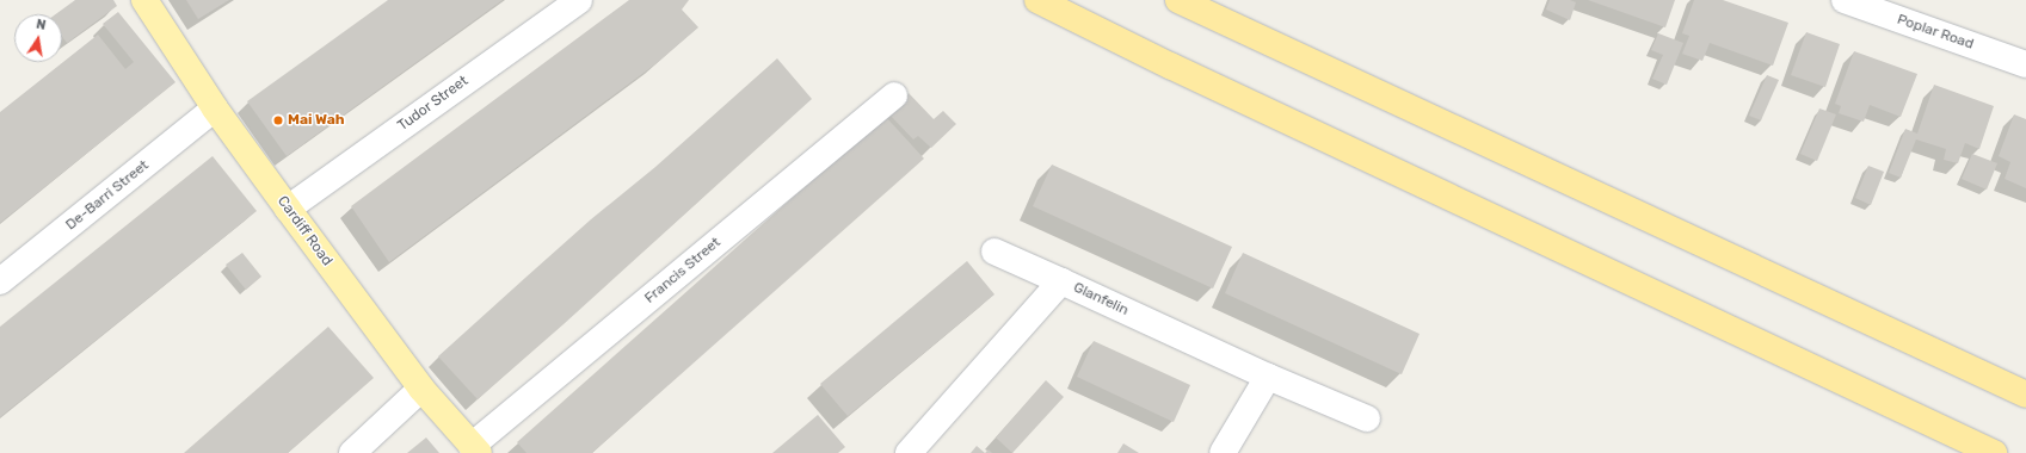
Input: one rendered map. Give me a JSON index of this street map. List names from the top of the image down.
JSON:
{
  "streets": {
    "main road": ["Cardiff Road"],
    "street": [
      "Poplar Road",
      "Tudor Street",
      "De-Barri Street",
      "Francis Street",
      "Glanfelin"
    ]
  },
  "crossings": [
    ["Tudor Street", "Cardiff Road"],
    ["De-Barri Street", "Cardiff Road"],
    ["Cardiff Road", "Francis Street"]
  ],
  "places": ["Mai Wah"],
  "north": "top"
}
